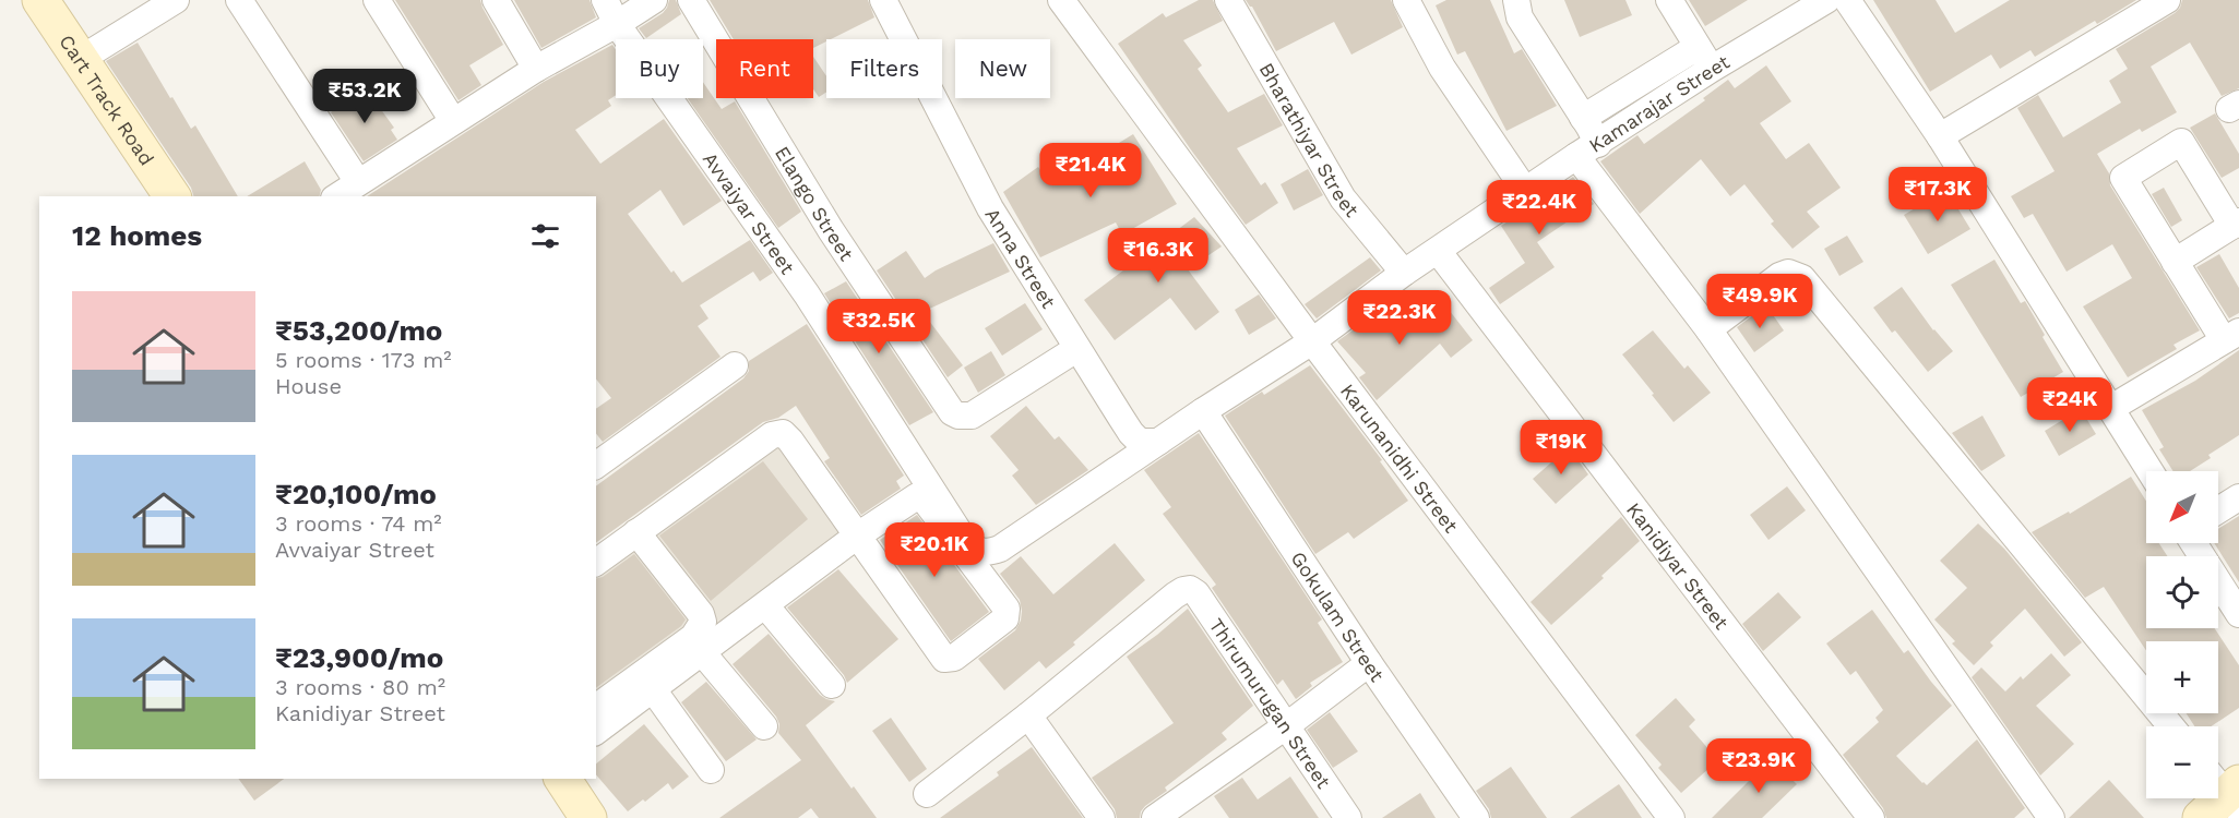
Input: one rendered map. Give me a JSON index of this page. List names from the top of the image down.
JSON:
{
  "streets": {
    "street": [
      "Cart Track Road",
      "Kamarajar Street",
      "Bharathiyar Street",
      "Elango Street",
      "Avvaiyar Street",
      "Anna Street",
      "Karunanidhi Street",
      "Kanidiyar Street",
      "Gokulam Street",
      "Thirumurugan Street"
    ]
  },
  "crossings": [
    ["Kamarajar Street", "Bharathiyar Street"],
    ["Kamarajar Street", "Karunanidhi Street"],
    ["Kamarajar Street", "Kanidiyar Street"],
    ["Kamarajar Street", "Gokulam Street"],
    ["Elango Street", "Anna Street"],
    ["Avvaiyar Street", "Anna Street"]
  ],
  "north": "bottom left",
  "page": {
    "chip": [
      "Buy",
      "Rent",
      "Filters",
      "New"
    ],
    "price": [
      "₹53.2K",
      "₹21.4K",
      "₹17.3K",
      "₹22.4K",
      "₹16.3K",
      "₹49.9K",
      "₹22.3K",
      "₹32.5K",
      "₹24K",
      "₹19K",
      "₹20.1K",
      "₹23.9K"
    ],
    "heading": "12 homes",
    "list": [
      {
        "name": "₹53,200/mo",
        "note": "5 rooms · 173 m² · House"
      },
      {
        "name": "₹20,100/mo",
        "note": "3 rooms · 74 m² · Avvaiyar Street"
      },
      {
        "name": "₹23,900/mo",
        "note": "3 rooms · 80 m² · Kanidiyar Street"
      }
    ],
    "map_buttons": ["+", "−"]
  }
}
